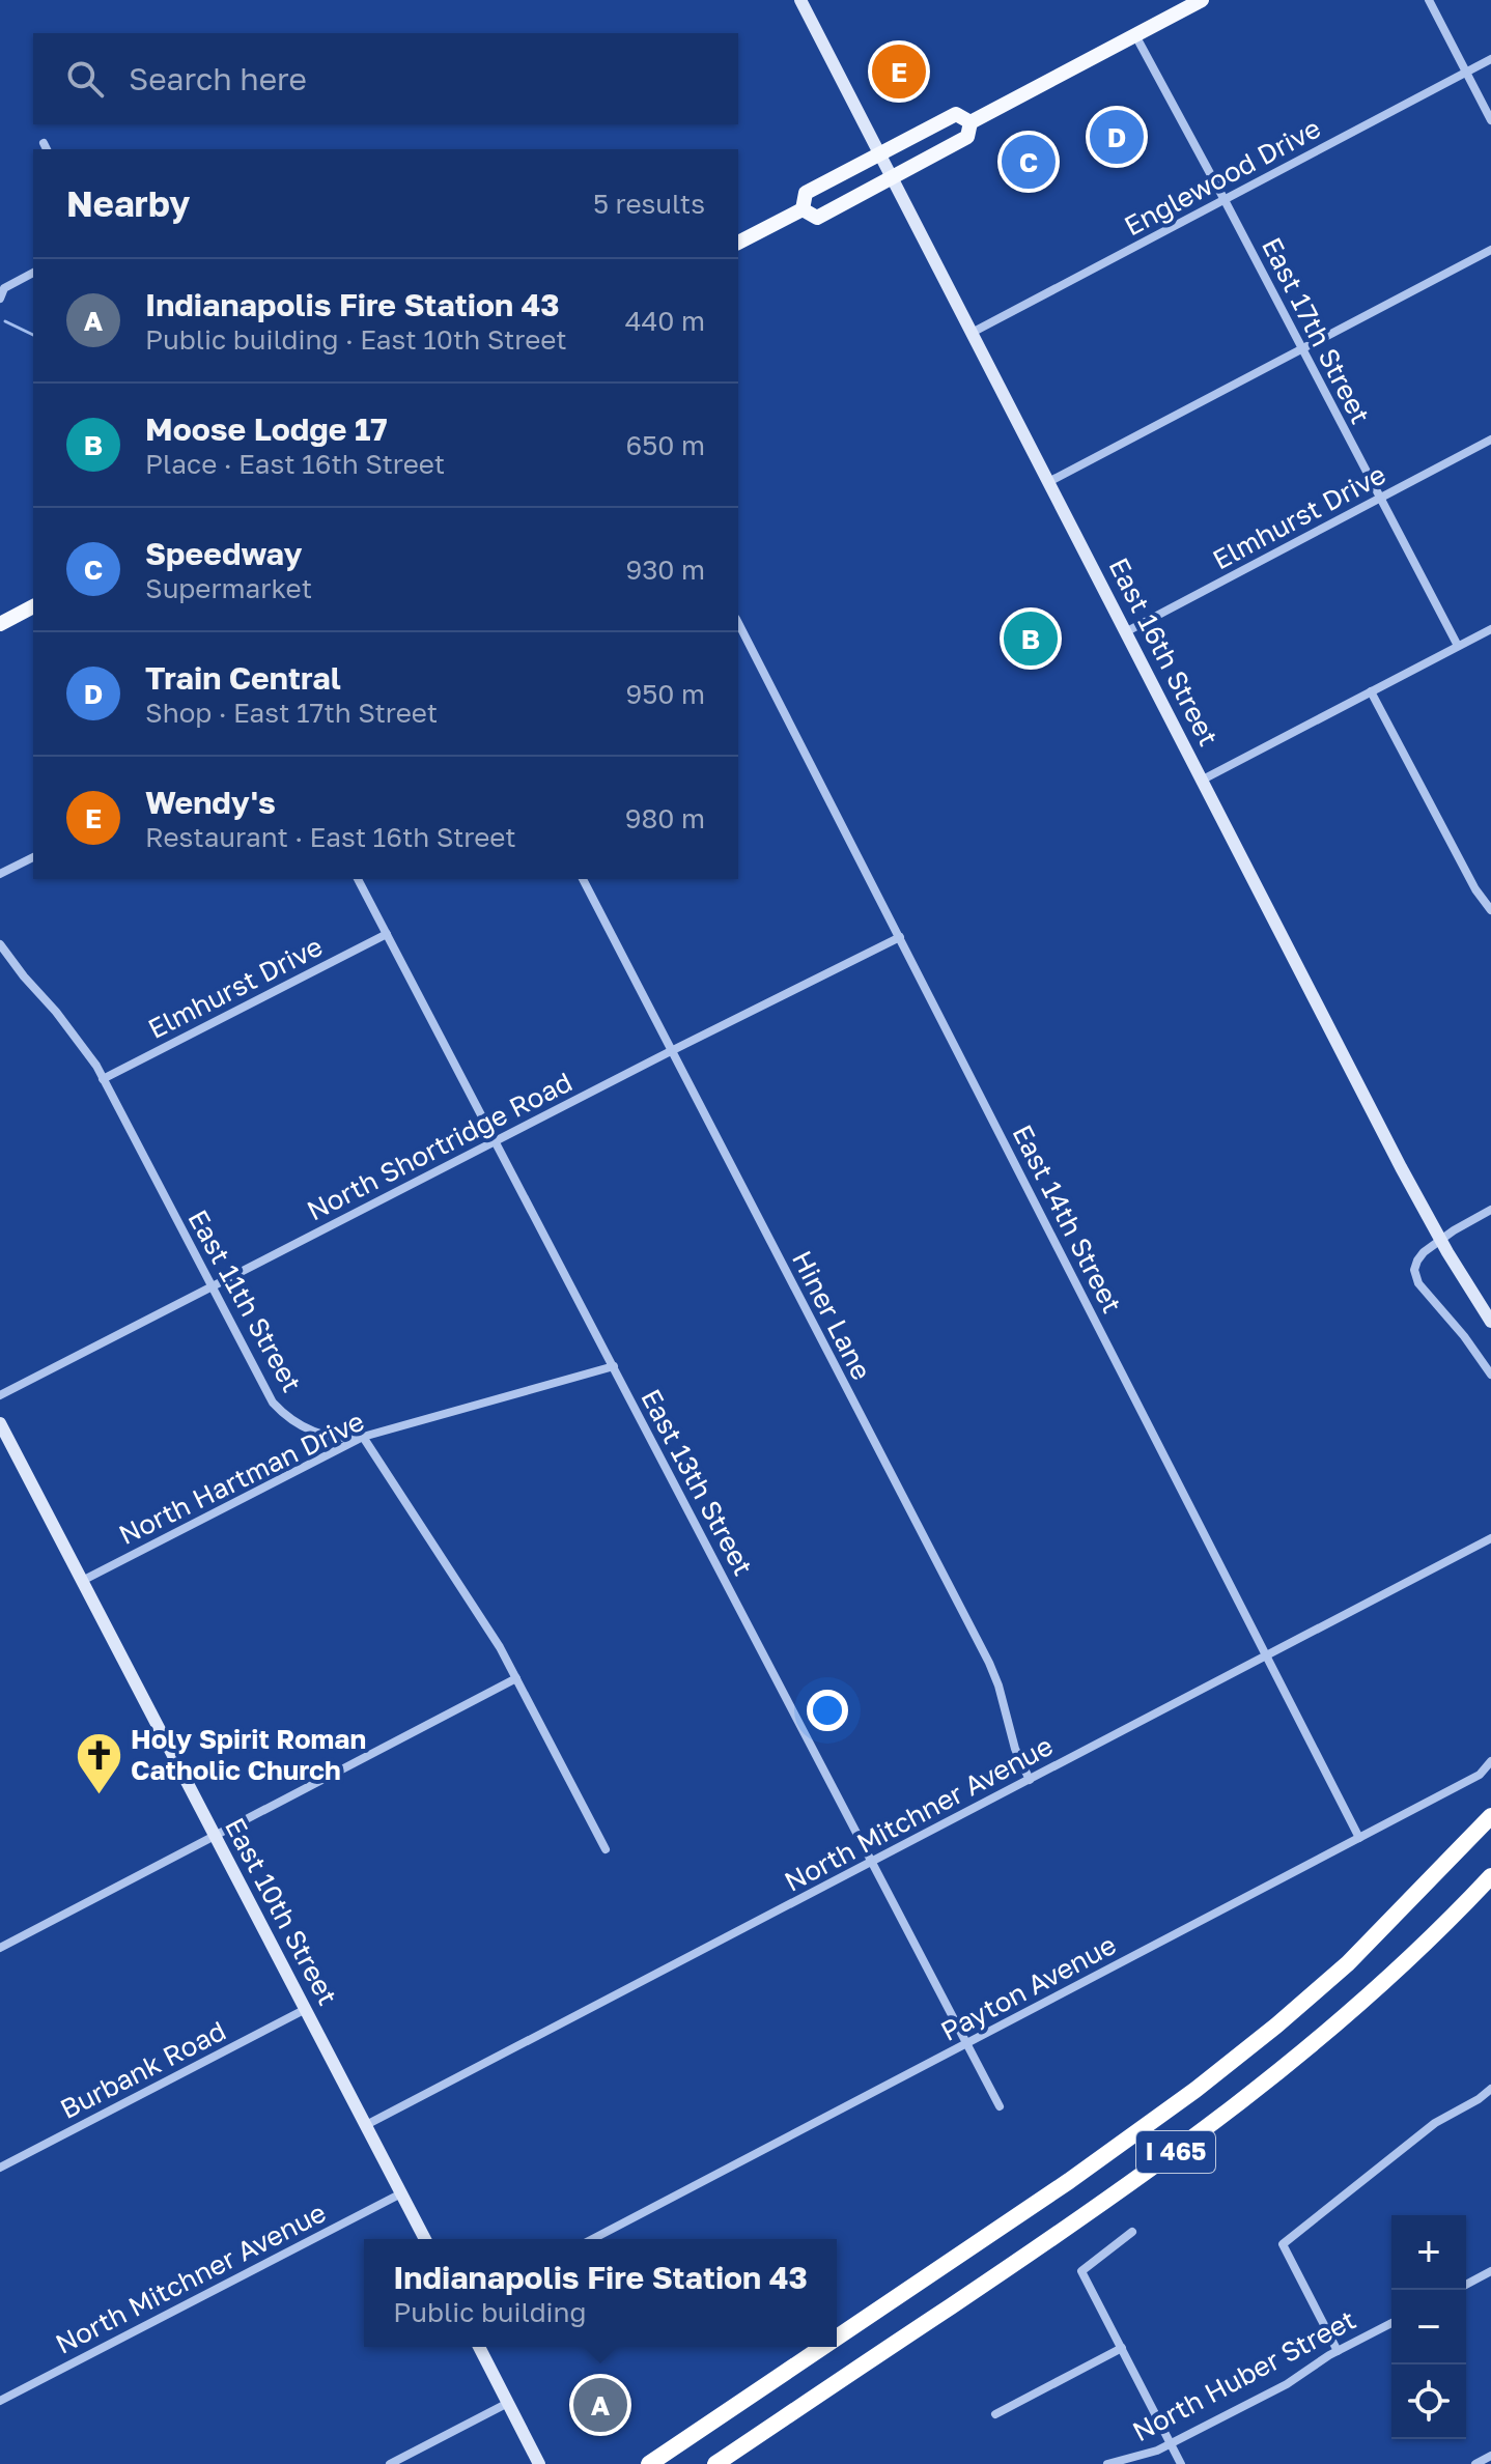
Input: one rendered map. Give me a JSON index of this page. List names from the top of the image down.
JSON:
{
  "streets": {
    "highway": ["I 465"],
    "street": [
      "Englewood Drive",
      "East 17th Street",
      "Elmhurst Drive",
      "East 16th Street",
      "North Shortridge Road",
      "East 14th Street",
      "East 11th Street",
      "Hiner Lane",
      "North Hartman Drive",
      "East 13th Street",
      "North Mitchner Avenue",
      "East 10th Street",
      "Payton Avenue",
      "Burbank Road",
      "North Huber Street"
    ]
  },
  "crossings": [
    ["Englewood Drive", "East 17th Street"],
    ["Englewood Drive", "East 16th Street"],
    ["East 17th Street", "Elmhurst Drive"],
    ["Elmhurst Drive", "East 16th Street"],
    ["Elmhurst Drive", "East 11th Street"],
    ["Elmhurst Drive", "East 13th Street"],
    ["North Shortridge Road", "East 14th Street"],
    ["North Shortridge Road", "East 11th Street"],
    ["North Shortridge Road", "Hiner Lane"],
    ["North Shortridge Road", "East 13th Street"],
    ["East 14th Street", "North Mitchner Avenue"],
    ["East 14th Street", "Payton Avenue"],
    ["East 11th Street", "North Hartman Drive"],
    ["Hiner Lane", "North Mitchner Avenue"],
    ["North Hartman Drive", "East 13th Street"],
    ["North Hartman Drive", "East 10th Street"],
    ["East 13th Street", "North Mitchner Avenue"],
    ["East 13th Street", "Payton Avenue"],
    ["North Mitchner Avenue", "East 10th Street"],
    ["East 10th Street", "Burbank Road"]
  ],
  "places": {
    "church": ["Holy Spirit Roman Catholic Church"]
  },
  "page": {
    "search": "Search here",
    "pins": [
      "E",
      "D",
      "C",
      "B",
      "A"
    ],
    "heading": ["Nearby", "5 results"],
    "list": [
      {
        "mark": "A",
        "name": "Indianapolis Fire Station 43",
        "note": "Public building · East 10th Street",
        "value": "440 m"
      },
      {
        "mark": "B",
        "name": "Moose Lodge 17",
        "note": "Place · East 16th Street",
        "value": "650 m"
      },
      {
        "mark": "C",
        "name": "Speedway",
        "note": "Supermarket",
        "value": "930 m"
      },
      {
        "mark": "D",
        "name": "Train Central",
        "note": "Shop · East 17th Street",
        "value": "950 m"
      },
      {
        "mark": "E",
        "name": "Wendy's",
        "note": "Restaurant · East 16th Street",
        "value": "980 m"
      }
    ],
    "map_buttons": ["+", "−"],
    "popup": ["Indianapolis Fire Station 43", "Public building"]
  }
}
